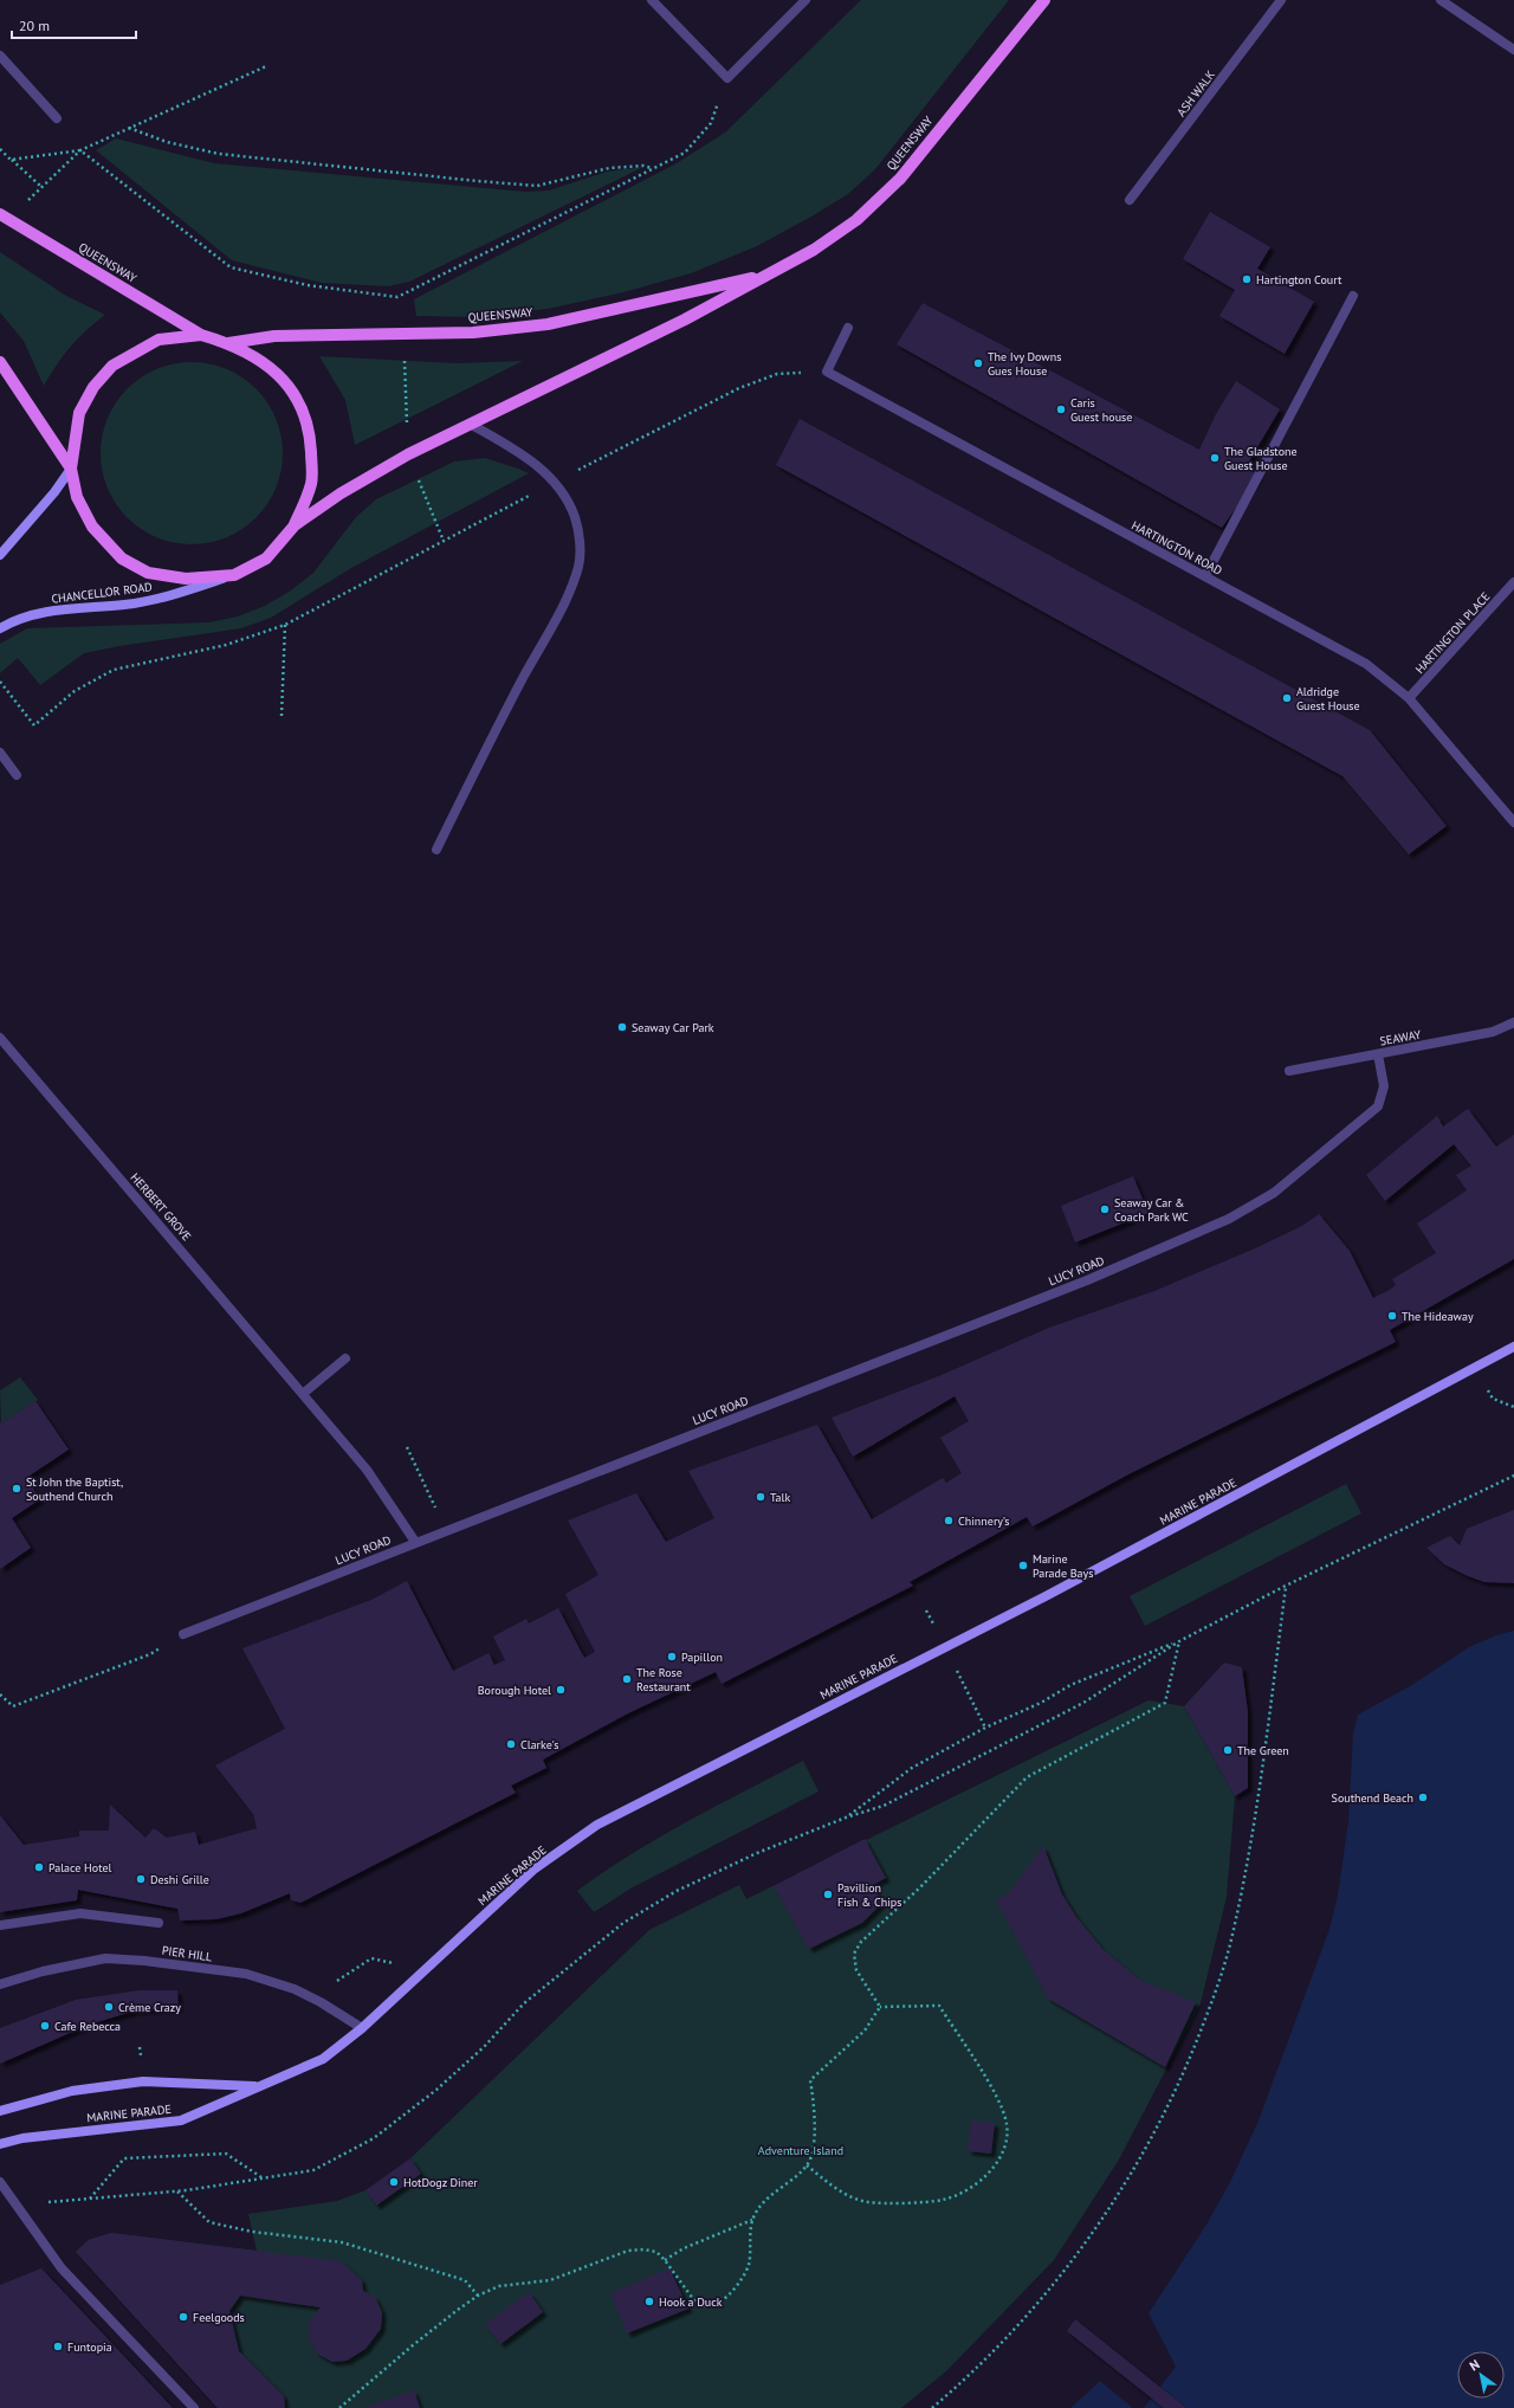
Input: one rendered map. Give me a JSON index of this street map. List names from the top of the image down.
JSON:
{
  "streets": {
    "main road": ["QUEENSWAY"],
    "street": [
      "ASH WALK",
      "HARTINGTON ROAD",
      "CHANCELLOR ROAD",
      "HARTINGTON PLACE",
      "SEAWAY",
      "HERBERT GROVE",
      "LUCY ROAD",
      "MARINE PARADE",
      "PIER HILL"
    ]
  },
  "crossings": [
    ["QUEENSWAY", "CHANCELLOR ROAD"],
    ["HARTINGTON ROAD", "HARTINGTON PLACE"],
    ["SEAWAY", "LUCY ROAD"],
    ["HERBERT GROVE", "LUCY ROAD"],
    ["MARINE PARADE", "PIER HILL"]
  ],
  "parks": ["Adventure Island"],
  "places": [
    "Hartington Court",
    "The Ivy Downs Gues House",
    "Caris Guest house",
    "The Gladstone Guest House",
    "Aldridge Guest House",
    "Seaway Car Park",
    "Seaway Car & Coach Park WC",
    "The Hideaway",
    "St John the Baptist, Southend Church",
    "Talk",
    "Chinnery’s",
    "Marine Parade Bays",
    "Papillon",
    "The Rose Restaurant",
    "Borough Hotel",
    "Clarke's",
    "The Green",
    "Southend Beach",
    "Palace Hotel",
    "Deshi Grille",
    "Pavillion Fish & Chips",
    "Crème Crazy",
    "Cafe Rebecca",
    "HotDogz Diner",
    "Hook a Duck",
    "Feelgoods",
    "Funtopia"
  ],
  "scale_bar": "20 m",
  "north": "top left"
}
